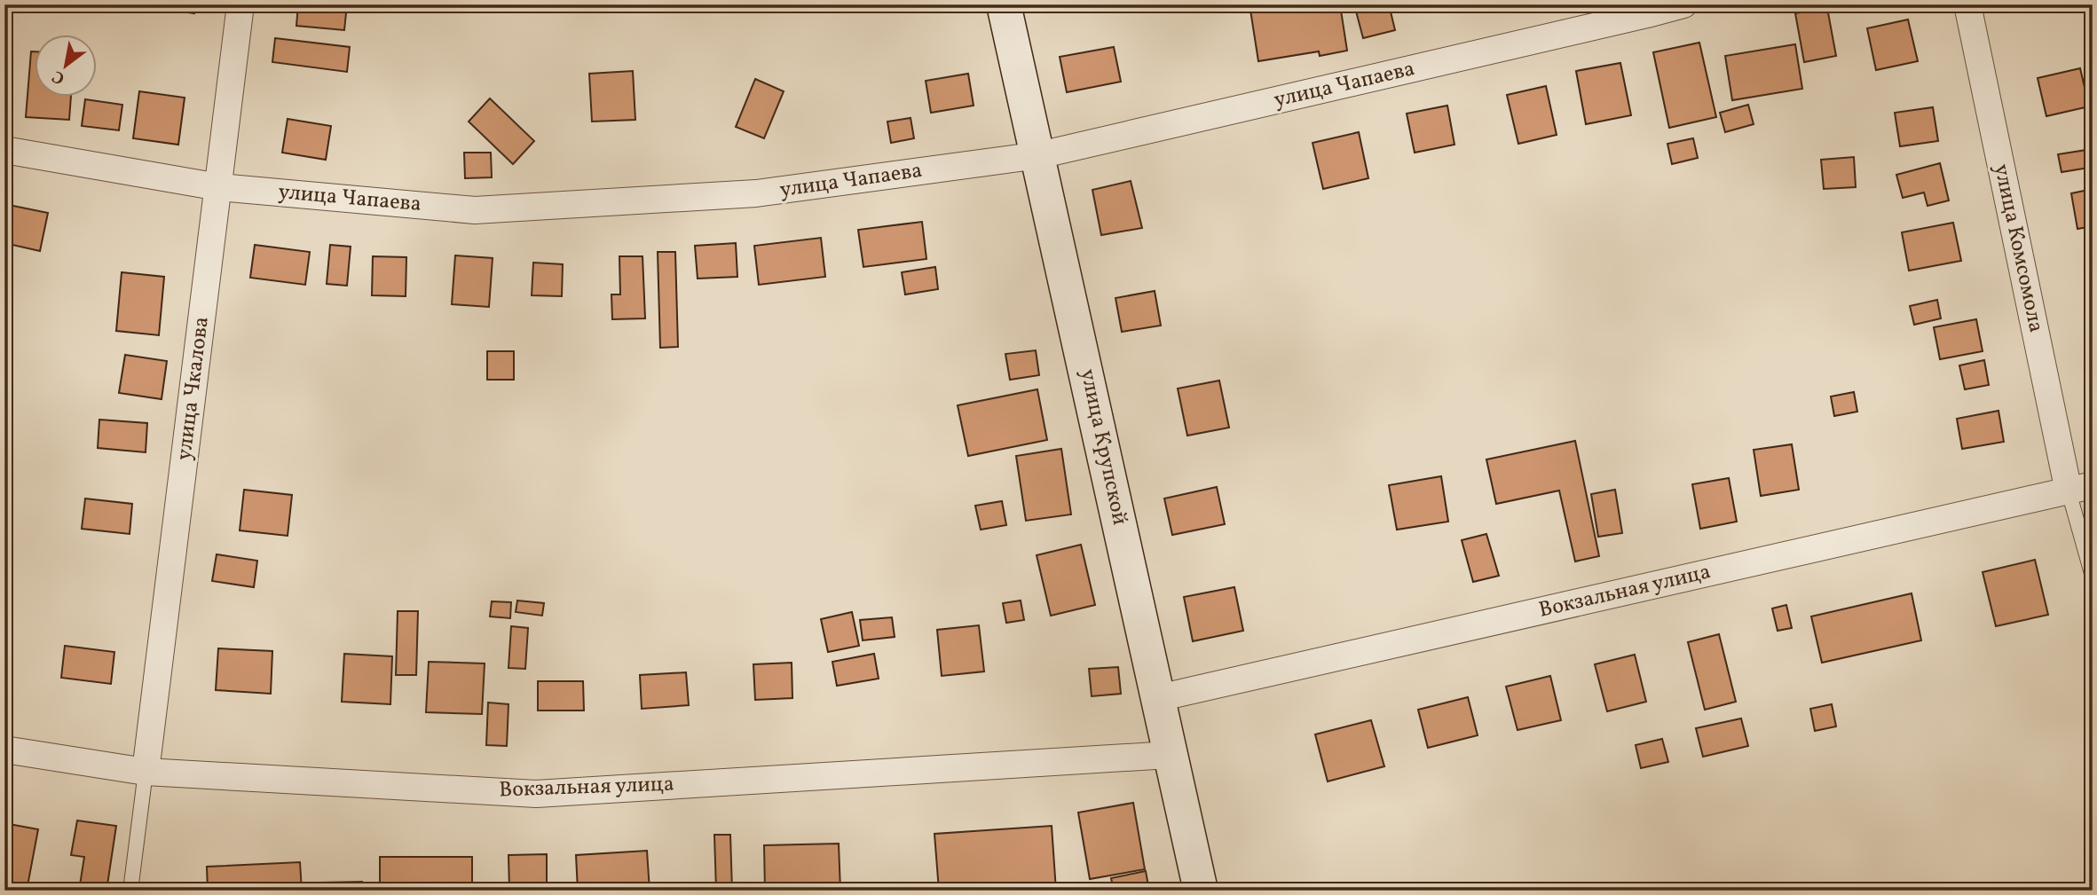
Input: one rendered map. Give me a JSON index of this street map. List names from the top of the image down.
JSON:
{
  "streets": {
    "main road": ["улица Крупской"],
    "street": [
      "улица Чапаева",
      "улица Комсомола",
      "улица Чкалова",
      "Вокзальная улица"
    ]
  },
  "crossings": [
    ["улица Чапаева", "улица Чкалова"],
    ["улица Чапаева", "улица Крупской"],
    ["улица Комсомола", "Вокзальная улица"],
    ["улица Чкалова", "Вокзальная улица"],
    ["улица Крупской", "Вокзальная улица"]
  ],
  "north": "bottom left"
}
